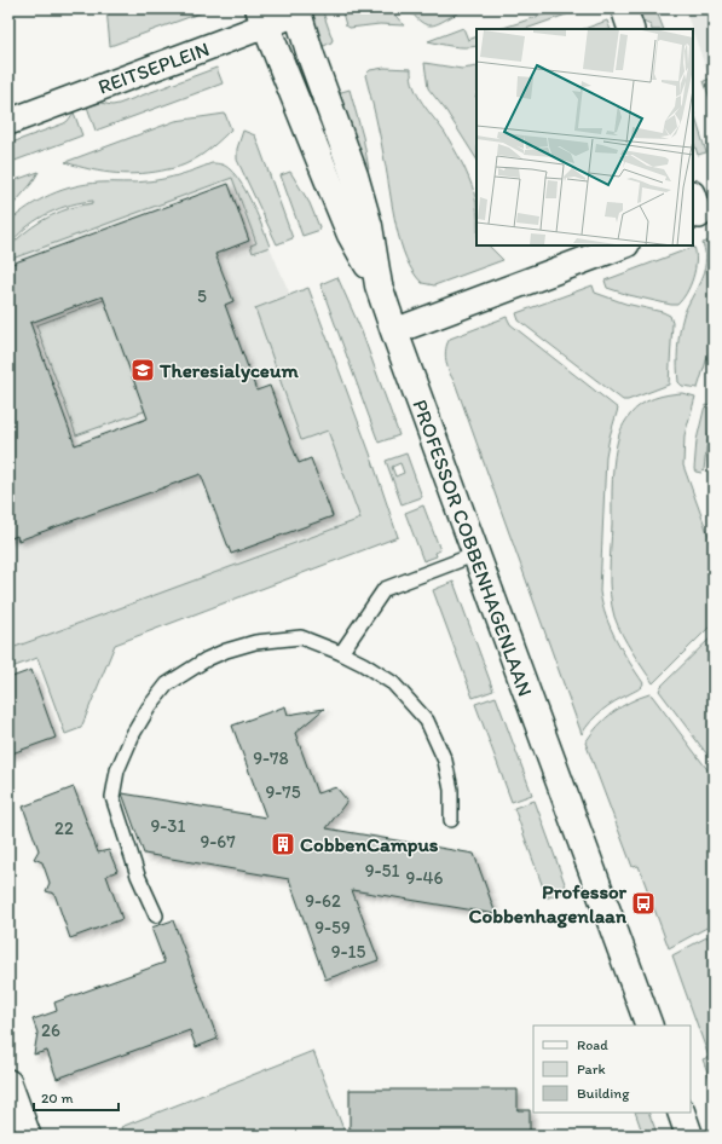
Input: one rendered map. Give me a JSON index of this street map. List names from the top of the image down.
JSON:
{
  "streets": {
    "street": ["REITSEPLEIN", "PROFESSOR COBBENHAGENLAAN"]
  },
  "crossings": [
    ["REITSEPLEIN", "PROFESSOR COBBENHAGENLAAN"]
  ],
  "places": {
    "school or university": ["Theresialyceum"],
    "building": ["CobbenCampus"],
    "bus stop": ["Professor Cobbenhagenlaan"]
  },
  "house_numbers": [
    "5",
    "9-78",
    "9-75",
    "9-31",
    "22",
    "9-67",
    "9-51",
    "9-46",
    "9-62",
    "9-59",
    "9-15",
    "26"
  ],
  "legend": ["Road", "Park", "Building"],
  "scale_bar": "20 m"
}
